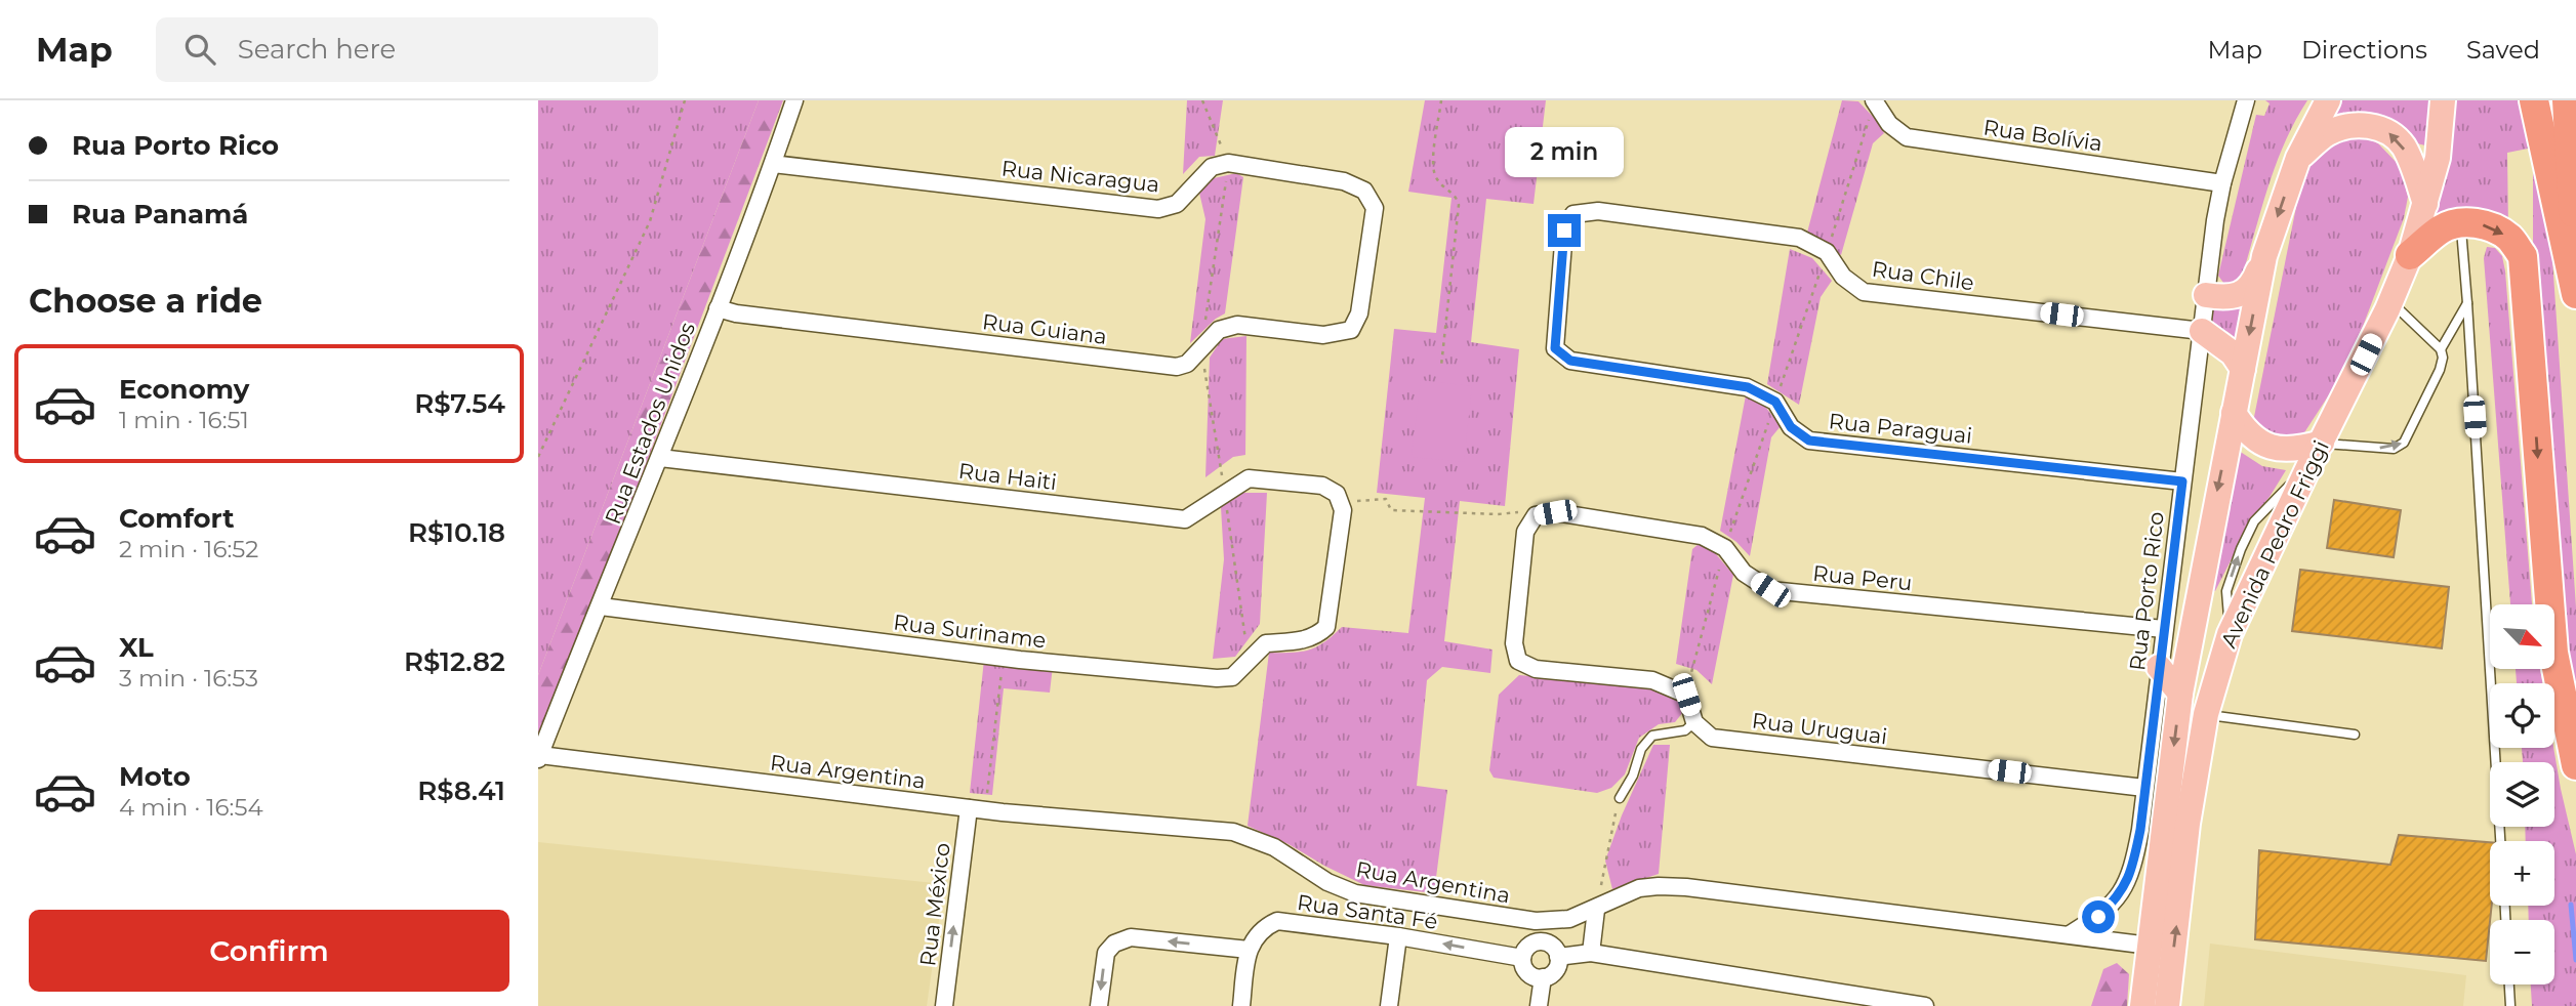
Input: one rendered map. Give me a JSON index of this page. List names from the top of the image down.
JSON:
{
  "streets": {
    "main road": ["Avenida Pedro Friggi"],
    "street": [
      "Rua Bolívia",
      "Rua Nicaragua",
      "Rua Chile",
      "Rua Guiana",
      "Rua Estados Unidos",
      "Rua Paraguai",
      "Rua Haiti",
      "Rua Peru",
      "Rua Porto Rico",
      "Rua Suriname",
      "Rua Uruguai",
      "Rua Argentina",
      "Rua México",
      "Rua Santa Fé"
    ]
  },
  "crossings": [
    ["Rua Bolívia", "Rua Porto Rico"],
    ["Rua Nicaragua", "Rua Guiana"],
    ["Rua Nicaragua", "Rua Estados Unidos"],
    ["Rua Chile", "Rua Paraguai"],
    ["Rua Chile", "Rua Porto Rico"],
    ["Rua Guiana", "Rua Estados Unidos"],
    ["Rua Estados Unidos", "Rua Haiti"],
    ["Rua Estados Unidos", "Rua Suriname"],
    ["Rua Estados Unidos", "Rua Argentina"],
    ["Rua Paraguai", "Rua Porto Rico"],
    ["Rua Haiti", "Rua Suriname"],
    ["Avenida Pedro Friggi", "Rua Argentina"],
    ["Rua Peru", "Rua Porto Rico"],
    ["Rua Porto Rico", "Rua Uruguai"],
    ["Rua Porto Rico", "Rua Argentina"],
    ["Rua Argentina", "Rua México"]
  ],
  "one_way": ["Rua México", "Rua Santa Fé"],
  "north": "bottom right",
  "page": {
    "header": "Map",
    "search": "Search here",
    "nav": ["Map", "Directions", "Saved"],
    "banner": ["Rua Porto Rico", "Rua Panamá"],
    "bubble": "2 min",
    "heading": "Choose a ride",
    "list": [
      {
        "name": "Economy",
        "note": "1 min · 16:51",
        "value": "R$7.54"
      },
      {
        "name": "Comfort",
        "note": "2 min · 16:52",
        "value": "R$10.18"
      },
      {
        "name": "XL",
        "note": "3 min · 16:53",
        "value": "R$12.82"
      },
      {
        "name": "Moto",
        "note": "4 min · 16:54",
        "value": "R$8.41"
      }
    ],
    "map_buttons": ["+", "−"],
    "buttons": "Confirm"
  }
}
